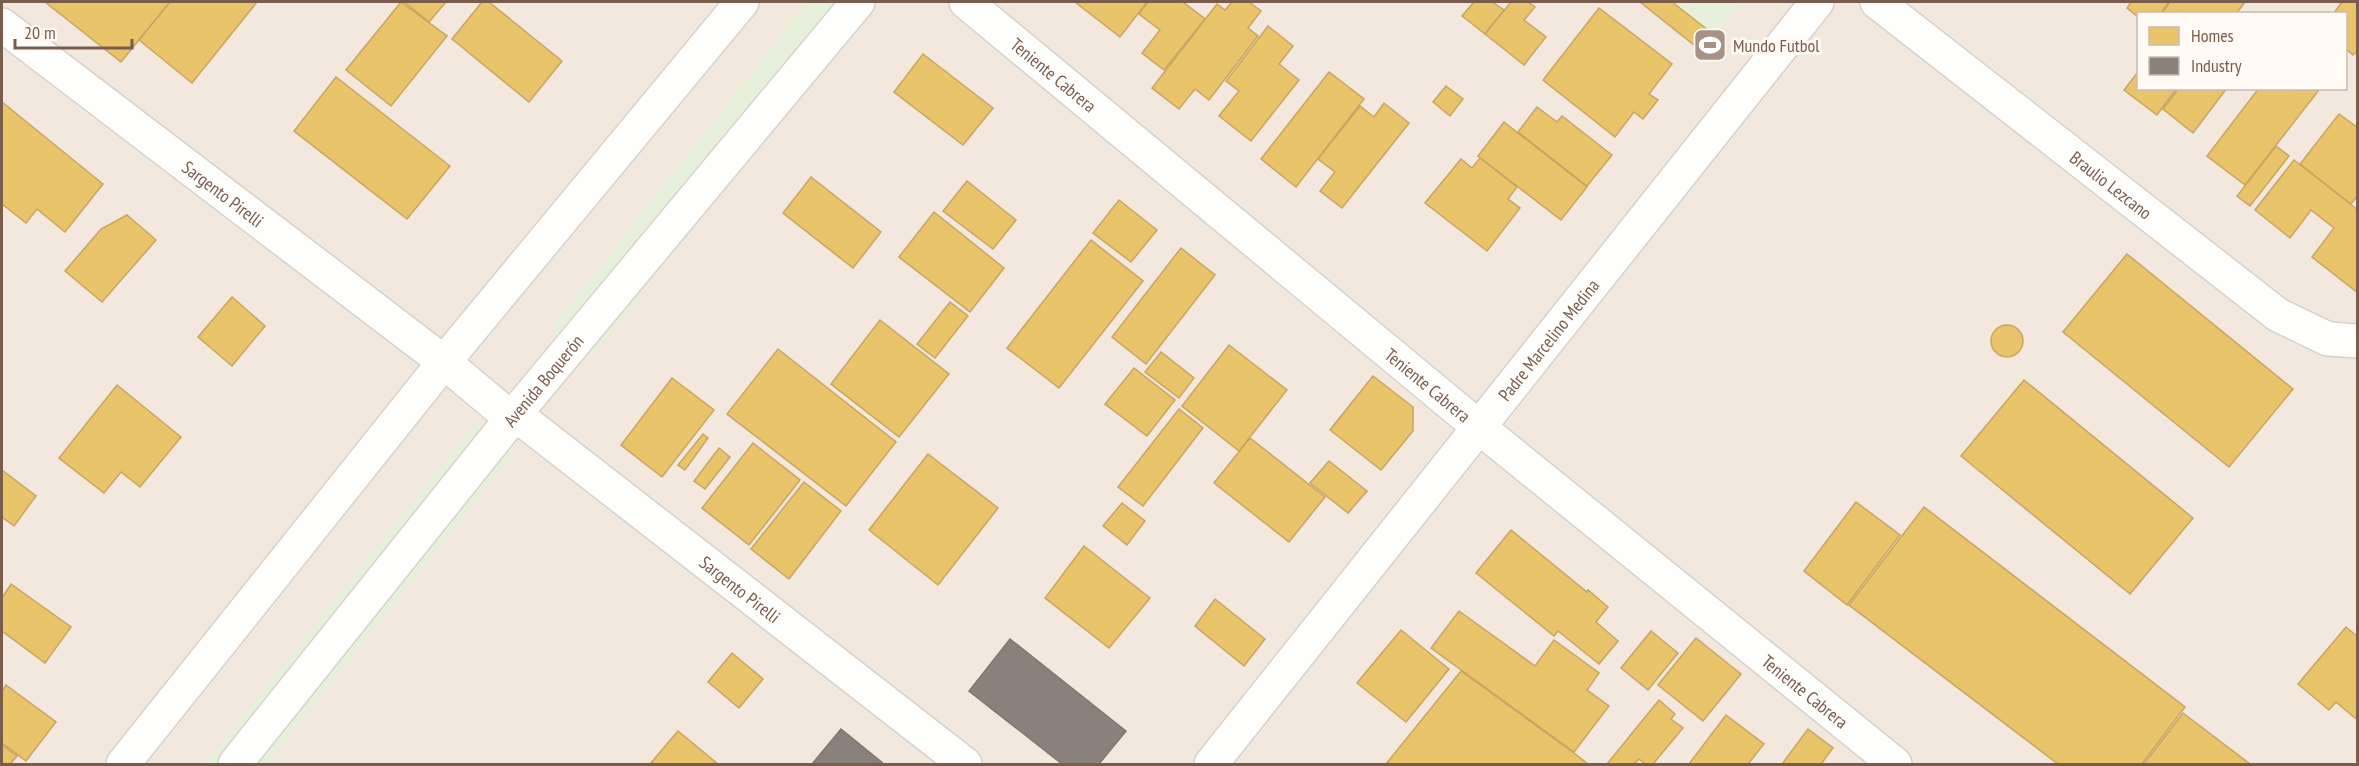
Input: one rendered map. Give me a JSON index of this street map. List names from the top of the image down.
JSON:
{
  "streets": {
    "street": [
      "Teniente Cabrera",
      "Braulio Lezcano",
      "Sargento Pirelli",
      "Padre Marcelino Medina",
      "Avenida Boquerón"
    ]
  },
  "crossings": [
    ["Teniente Cabrera", "Padre Marcelino Medina"],
    ["Sargento Pirelli", "Avenida Boquerón"]
  ],
  "places": {
    "sports": ["Mundo Futbol"]
  },
  "legend": ["Homes", "Industry"],
  "scale_bar": "20 m"
}
